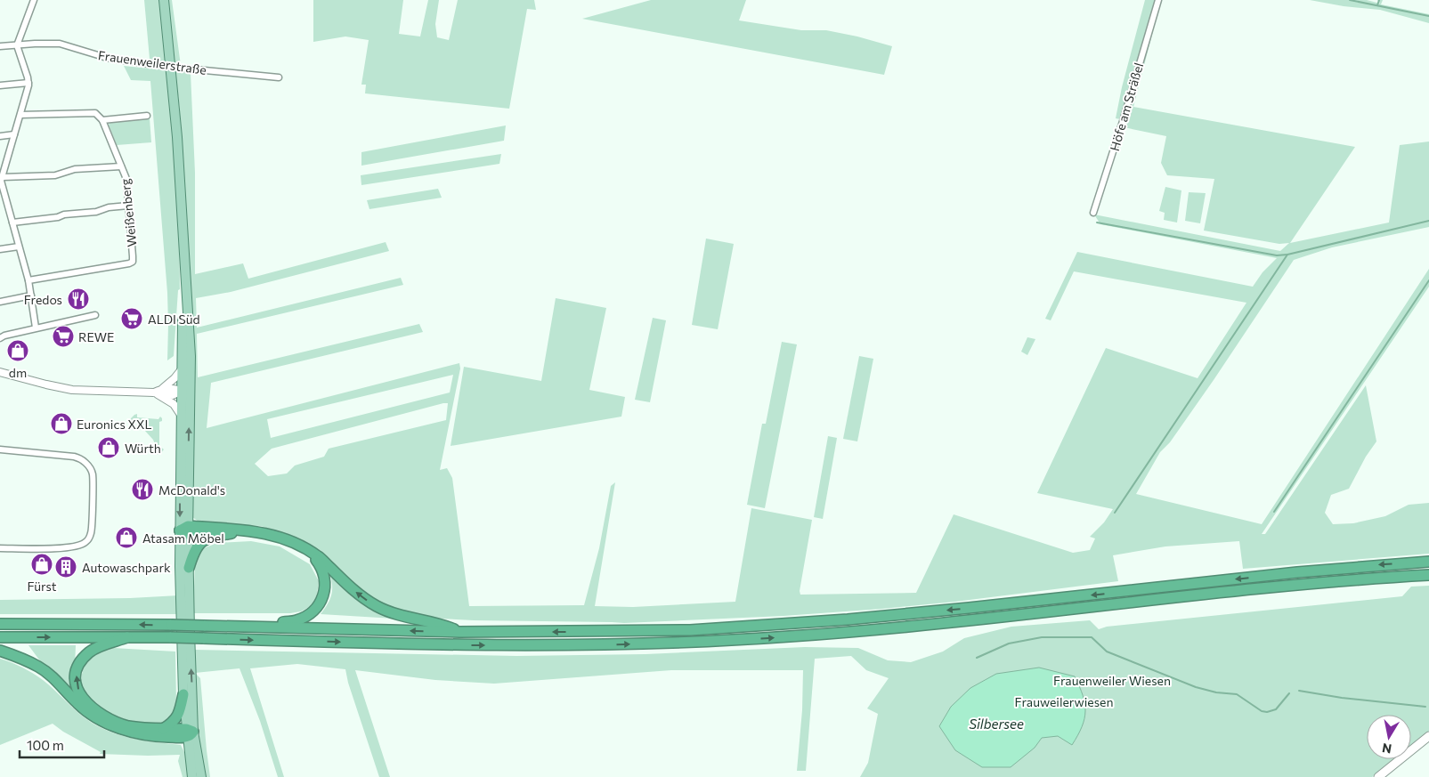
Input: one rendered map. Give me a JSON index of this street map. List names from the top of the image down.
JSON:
{
  "streets": {
    "street": ["Frauenweilerstraße", "Höfe am Sträßel", "Weißenberg"]
  },
  "water": ["Silbersee"],
  "parks": ["Frauenweiler Wiesen", "Frauweilerwiesen"],
  "places": {
    "restaurant": ["Fredos", "McDonald's"],
    "supermarket": ["ALDI Süd", "REWE"],
    "shop": [
      "dm",
      "Euronics XXL",
      "Würth",
      "Atasam Möbel",
      "Fürst"
    ],
    "building": ["Autowaschpark"]
  },
  "scale_bar": "100 m",
  "north": "bottom"
}
